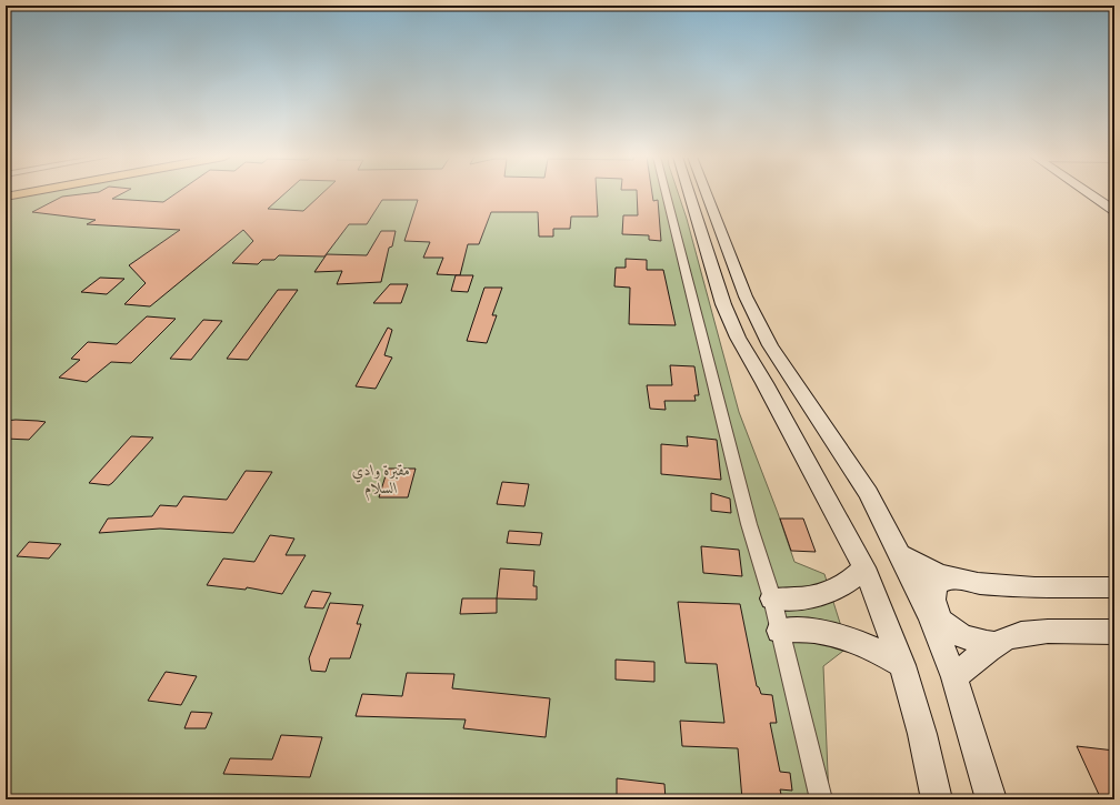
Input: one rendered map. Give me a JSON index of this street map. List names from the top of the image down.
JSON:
{
  "parks": ["مقبرة وادي السلام"]
}
